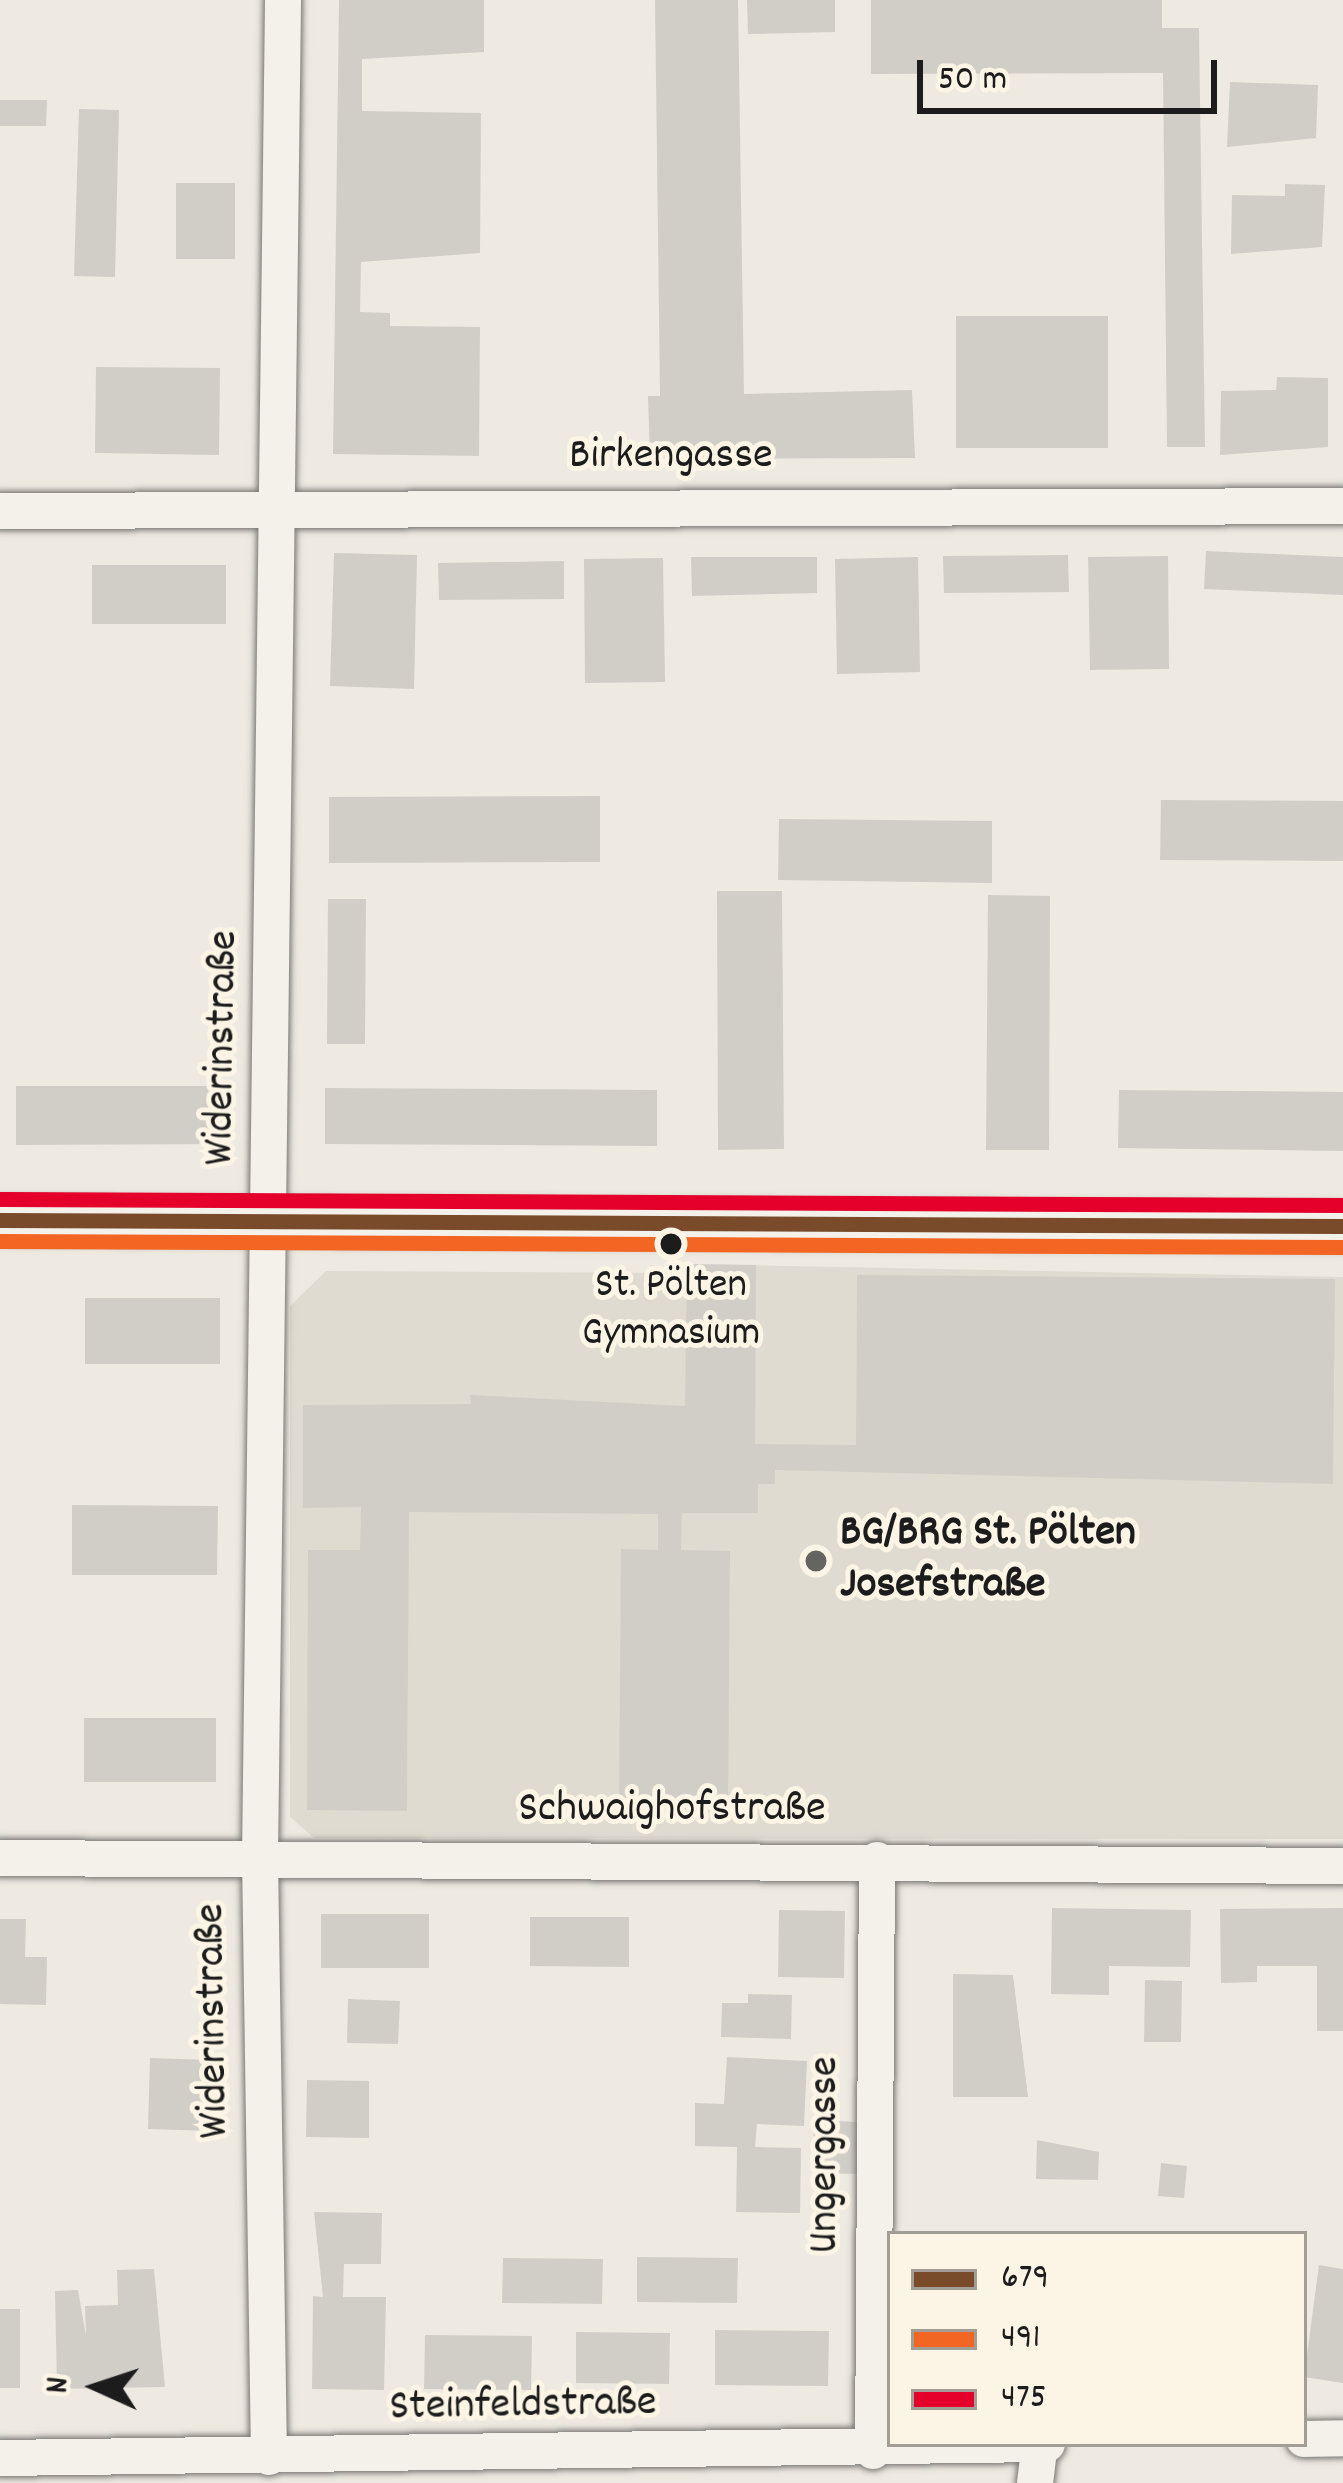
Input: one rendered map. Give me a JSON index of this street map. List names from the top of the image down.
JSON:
{
  "streets": {
    "street": [
      "Birkengasse",
      "Widerinstraße",
      "Schwaighofstraße",
      "Ungergasse",
      "Steinfeldstraße"
    ]
  },
  "crossings": [
    ["Birkengasse", "Widerinstraße"],
    ["Widerinstraße", "Schwaighofstraße"],
    ["Widerinstraße", "Steinfeldstraße"],
    ["Schwaighofstraße", "Ungergasse"],
    ["Ungergasse", "Steinfeldstraße"]
  ],
  "places": ["St. Pölten Gymnasium", "BG/BRG St. Pölten Josefstraße"],
  "lines": ["transit line 475", "transit line 679", "transit line 491"],
  "legend": ["679", "491", "475"],
  "scale_bar": "50 m",
  "north": "left"
}
